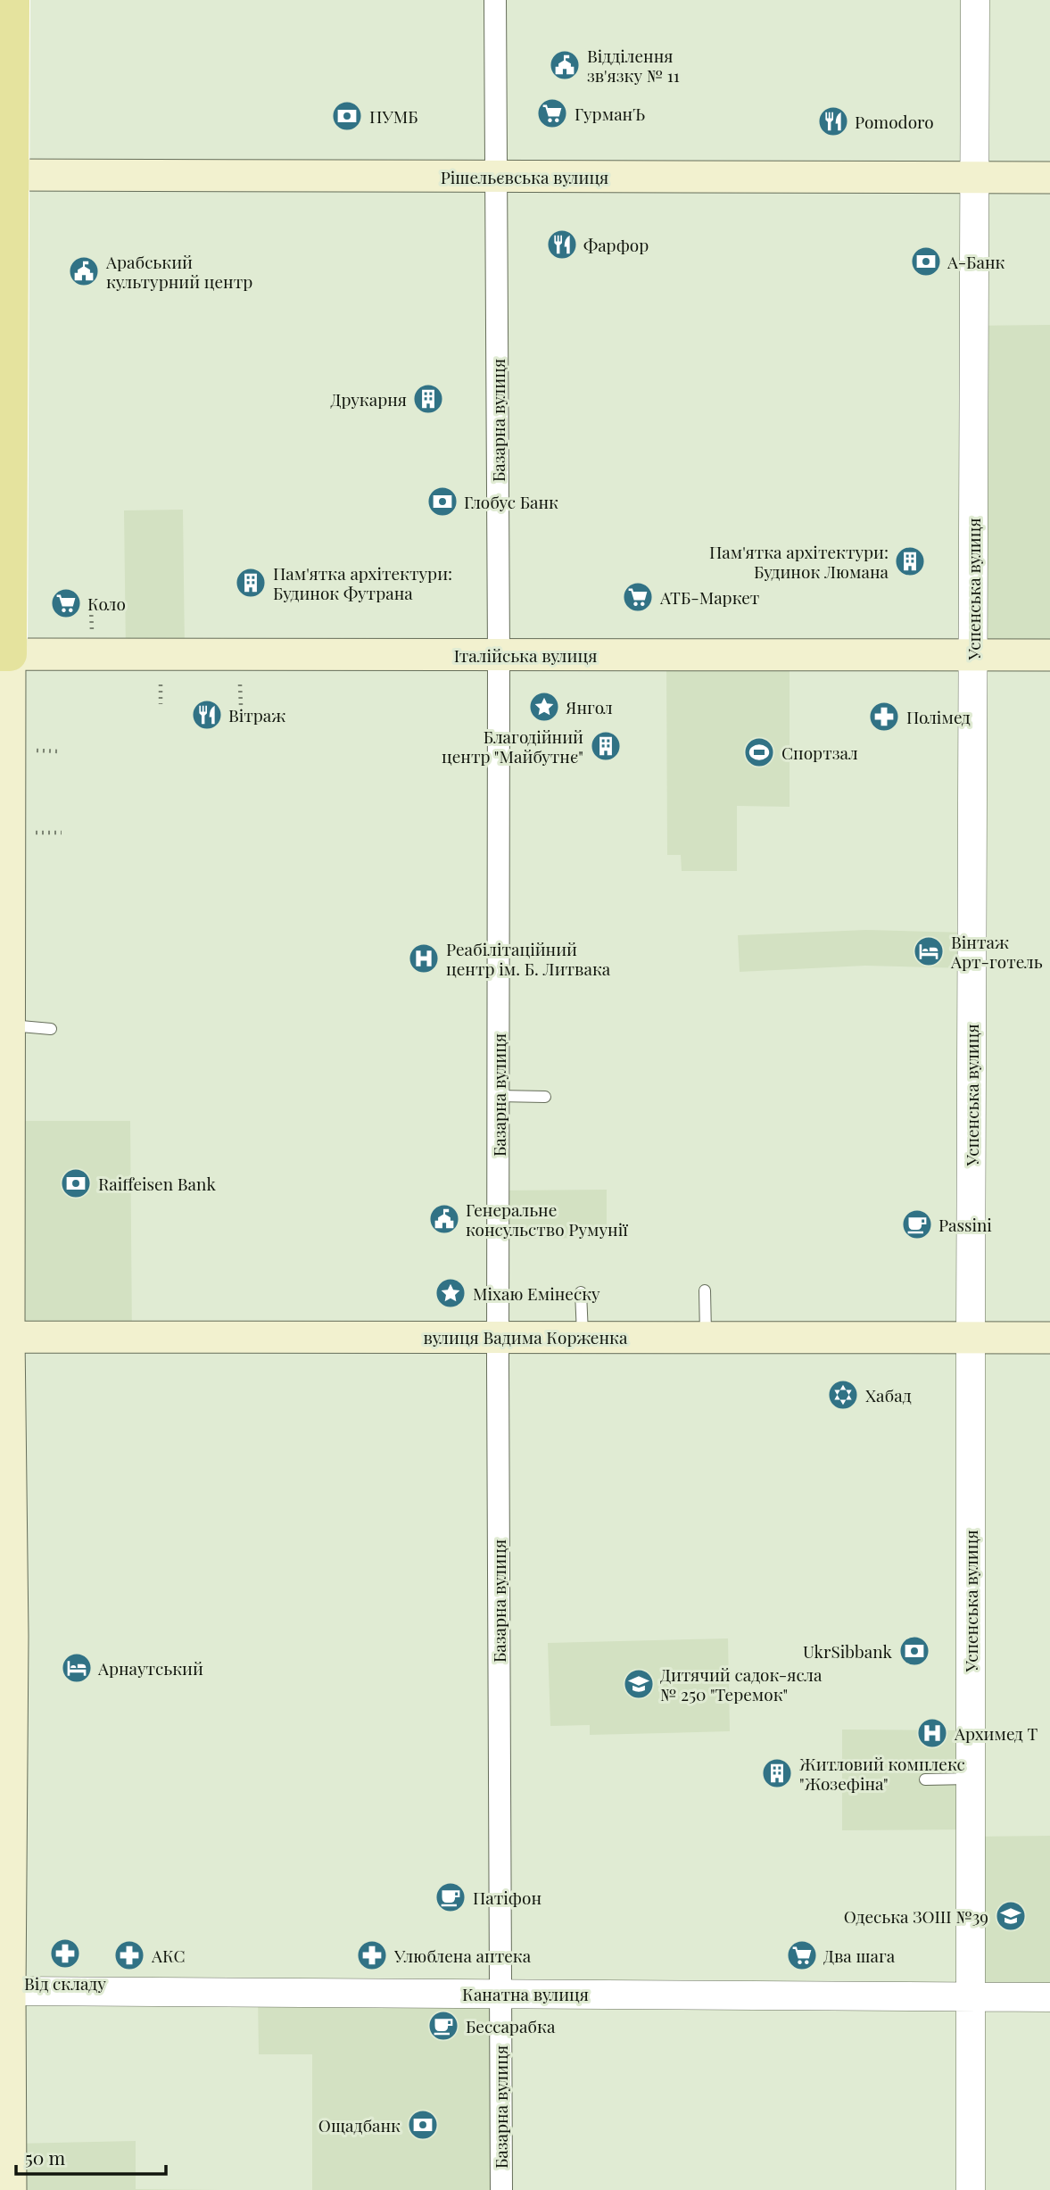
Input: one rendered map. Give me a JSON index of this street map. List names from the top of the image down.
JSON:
{
  "streets": {
    "main road": ["Рішельєвська вулиця", "Італійська вулиця", "вулиця Вадима Корженка"],
    "street": ["Базарна вулиця", "Успенська вулиця", "Канатна вулиця"]
  },
  "crossings": [
    ["Рішельєвська вулиця", "Базарна вулиця"],
    ["Рішельєвська вулиця", "Успенська вулиця"],
    ["Базарна вулиця", "Італійська вулиця"],
    ["Базарна вулиця", "вулиця Вадима Корженка"],
    ["Базарна вулиця", "Канатна вулиця"],
    ["Успенська вулиця", "Італійська вулиця"],
    ["Успенська вулиця", "вулиця Вадима Корженка"],
    ["Успенська вулиця", "Канатна вулиця"]
  ],
  "places": {
    "public building": ["Відділення зв'язку № 11", "Арабський культурний центр", "Генеральне консульство Румунії"],
    "supermarket": [
      "ГурманЪ",
      "АТБ-Маркет",
      "Коло",
      "Два шага"
    ],
    "bank": [
      "ПУМБ",
      "А-Банк",
      "Глобус Банк",
      "Raiffeisen Bank",
      "UkrSibbank",
      "Ощадбанк"
    ],
    "restaurant": ["Pomodoro", "Фарфор", "Вітраж"],
    "building": [
      "Друкарня",
      "Пам'ятка архітектури: Будинок Люмана",
      "Пам'ятка архітектури: Будинок Футрана",
      "Благодійний центр \"Майбутнє\"",
      "Житловий комплекс \"Жозефіна\""
    ],
    "place": ["Янгол", "Міхаю Емінеску"],
    "pharmacy": [
      "Полімед",
      "Від складу",
      "АКС",
      "Улюблена аптека"
    ],
    "sports": ["Спортзал"],
    "hotel": ["Вінтаж Арт-готель", "Арнаутський"],
    "hospital": ["Реабілітаційний центр ім. Б. Литвака", "Архимед Т"],
    "cafe": ["Passini", "Патiфон", "Бессарабка"],
    "synagogue": ["Хабад"],
    "school or university": ["Дитячий садок-ясла № 250 \"Теремок\"", "Одеська ЗОШ №39"]
  },
  "scale_bar": "50 m"
}
